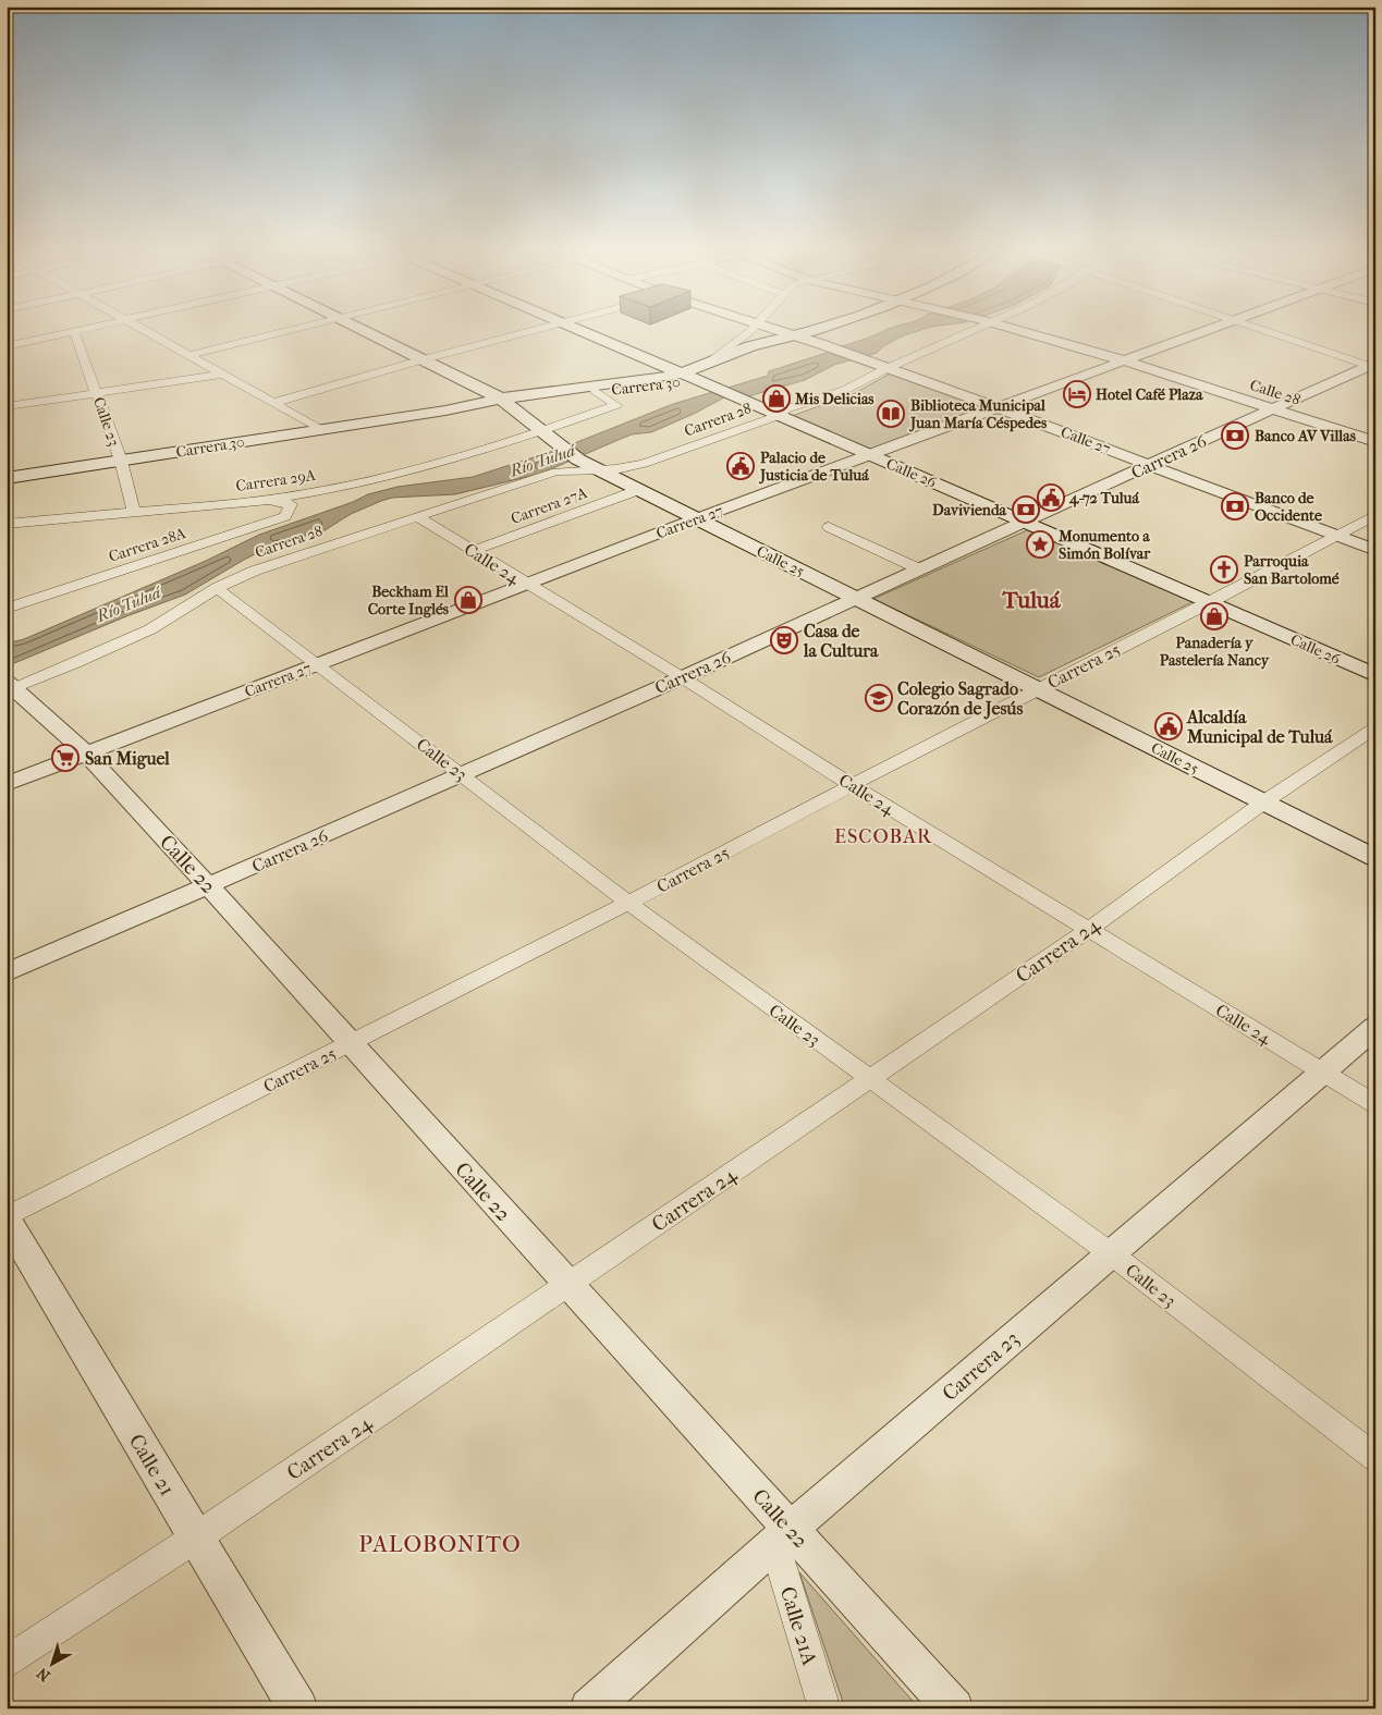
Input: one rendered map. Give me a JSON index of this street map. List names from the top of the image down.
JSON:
{
  "streets": {
    "main road": ["Carrera 30", "Calle 26", "Calle 25"],
    "street": [
      "Calle 28",
      "Carrera 28",
      "Calle 23",
      "Calle 27",
      "Carrera 26",
      "Carrera 29A",
      "Carrera 27A",
      "Carrera 27",
      "Carrera 28A",
      "Calle 24",
      "Carrera 25",
      "Calle 22",
      "Carrera 24",
      "Carrera 23",
      "Calle 21",
      "Calle 21A"
    ]
  },
  "crossings": [
    ["Carrera 30", "Calle 23"],
    ["Carrera 30", "Calle 27"],
    ["Carrera 30", "Calle 26"],
    ["Carrera 30", "Carrera 29A"],
    ["Carrera 30", "Calle 25"],
    ["Calle 28", "Carrera 26"],
    ["Calle 28", "Carrera 27"],
    ["Carrera 28", "Calle 23"],
    ["Carrera 28", "Calle 27"],
    ["Carrera 28", "Calle 26"],
    ["Carrera 28", "Calle 25"],
    ["Carrera 28", "Calle 24"],
    ["Carrera 28", "Calle 22"],
    ["Calle 23", "Carrera 26"],
    ["Calle 23", "Carrera 29A"],
    ["Calle 23", "Carrera 27"],
    ["Calle 23", "Carrera 25"],
    ["Calle 23", "Carrera 24"],
    ["Calle 23", "Carrera 23"],
    ["Calle 27", "Carrera 26"],
    ["Calle 27", "Carrera 27"],
    ["Calle 27", "Carrera 25"],
    ["Carrera 26", "Calle 26"],
    ["Carrera 26", "Calle 25"],
    ["Carrera 26", "Calle 24"],
    ["Carrera 26", "Calle 22"],
    ["Calle 26", "Carrera 27"],
    ["Calle 26", "Carrera 25"],
    ["Carrera 29A", "Carrera 28A"],
    ["Carrera 29A", "Calle 25"],
    ["Carrera 27A", "Calle 25"],
    ["Carrera 27A", "Calle 24"],
    ["Carrera 27", "Calle 25"],
    ["Carrera 27", "Calle 24"],
    ["Carrera 27", "Calle 22"],
    ["Calle 25", "Carrera 25"],
    ["Calle 25", "Carrera 24"],
    ["Calle 24", "Carrera 25"],
    ["Calle 24", "Carrera 24"],
    ["Calle 24", "Carrera 23"],
    ["Carrera 25", "Calle 22"],
    ["Carrera 25", "Calle 21"],
    ["Calle 22", "Carrera 24"],
    ["Calle 22", "Carrera 23"],
    ["Calle 22", "Calle 21A"],
    ["Carrera 24", "Calle 21"],
    ["Carrera 23", "Calle 21A"]
  ],
  "districts": ["Tuluá", "ESCOBAR", "PALOBONITO"],
  "water": ["Río Tuluá"],
  "places": {
    "hotel": ["Hotel Café Plaza"],
    "shop": ["Mis Delicias", "Beckham El Corte Inglés", "Panadería y Pastelería Nancy"],
    "library": ["Biblioteca Municipal Juan María Céspedes"],
    "bank": ["Banco AV Villas", "Banco de Occidente", "Davivienda"],
    "public building": ["Palacio de Justicia de Tuluá", "4-72 Tuluá", "Alcaldía Municipal de Tuluá"],
    "place": ["Monumento a Simón Bolívar"],
    "church": ["Parroquia San Bartolomé"],
    "theatre": ["Casa de la Cultura"],
    "school or university": ["Colegio Sagrado Corazón de Jesús"],
    "supermarket": ["San Miguel"]
  },
  "north": "bottom left"
}
